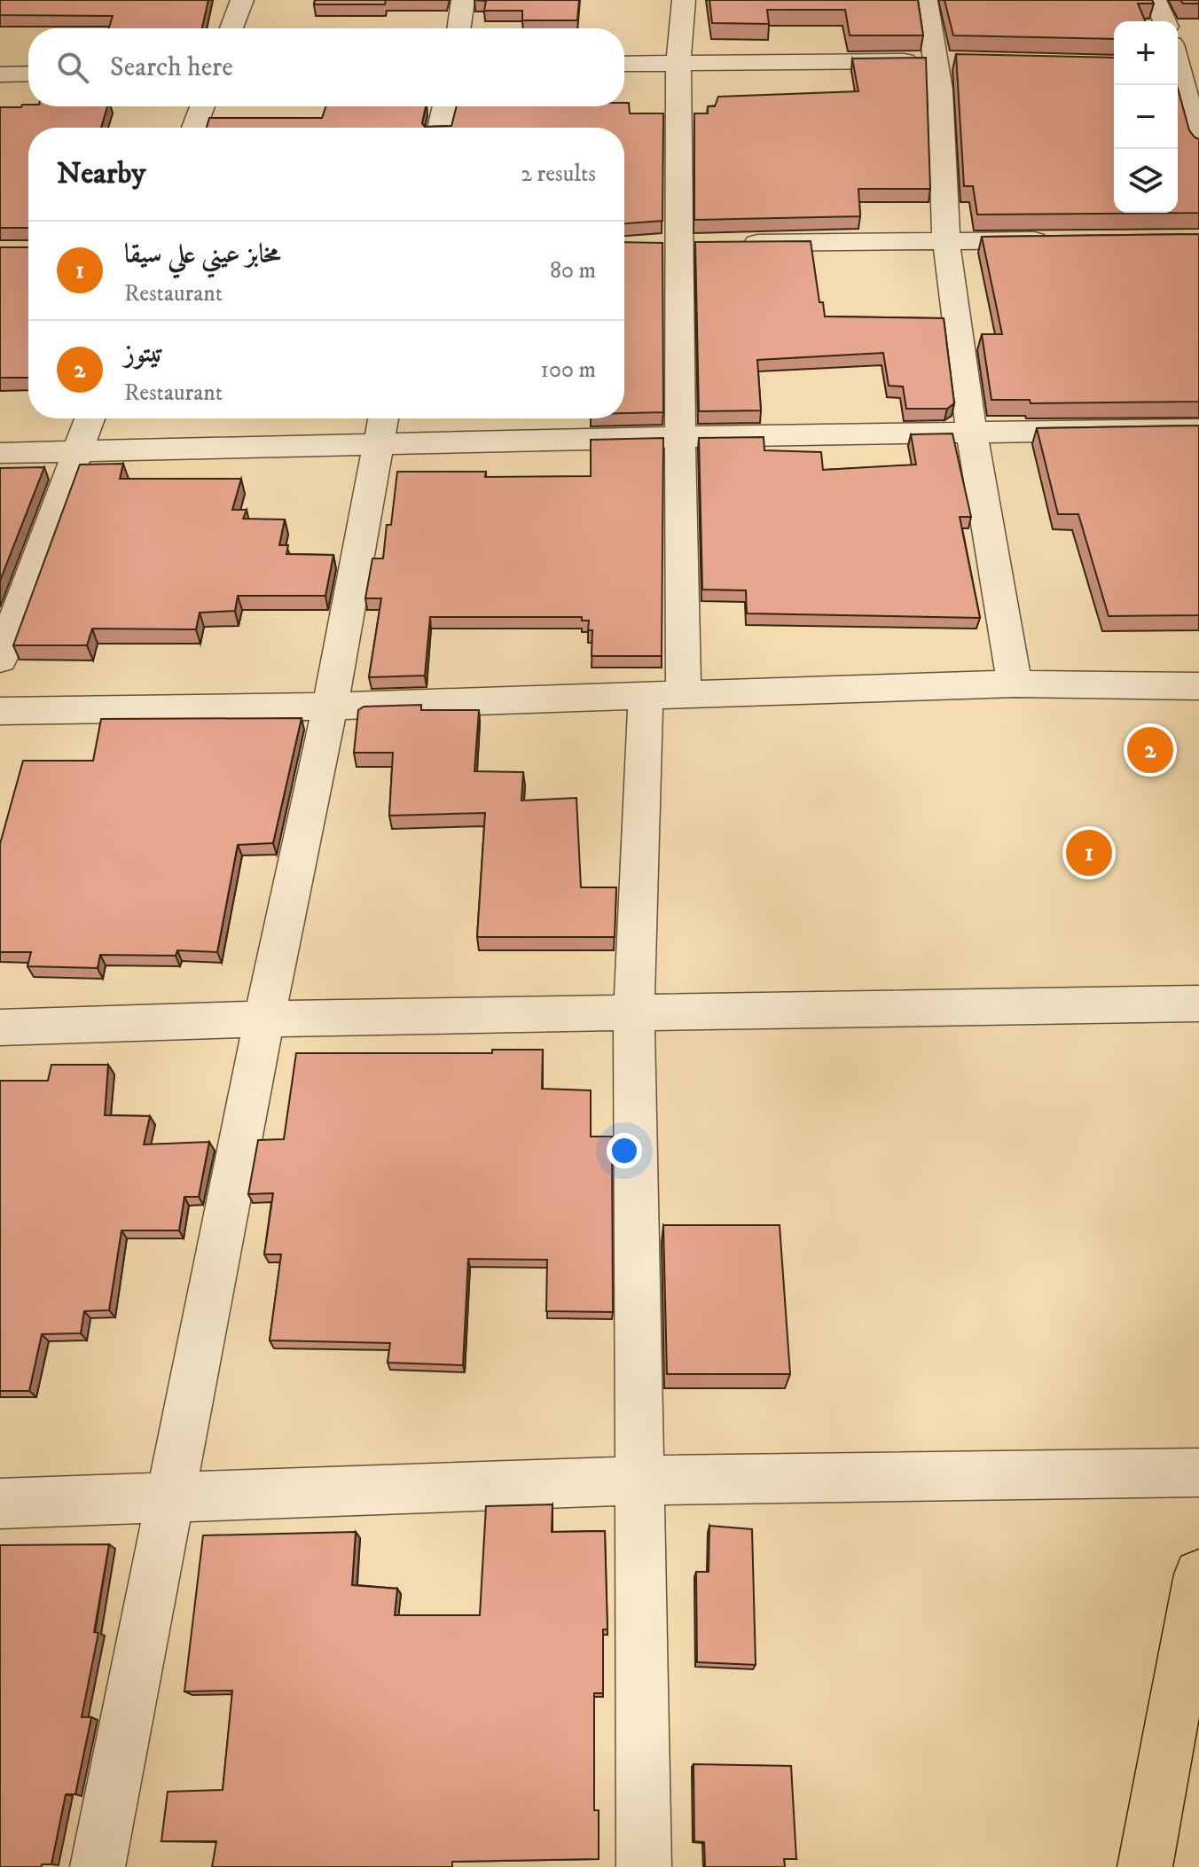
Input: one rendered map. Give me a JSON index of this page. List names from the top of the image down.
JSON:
{
  "page": {
    "map_buttons": ["+", "−"],
    "search": "Search here",
    "heading": ["Nearby", "2 results"],
    "list": [
      {
        "mark": "1",
        "name": "مخابز عيني علي سيقا",
        "note": "Restaurant",
        "value": "80 m"
      },
      {
        "mark": "2",
        "name": "تيتوز",
        "note": "Restaurant",
        "value": "100 m"
      }
    ],
    "pins": ["2", "1"]
  }
}
